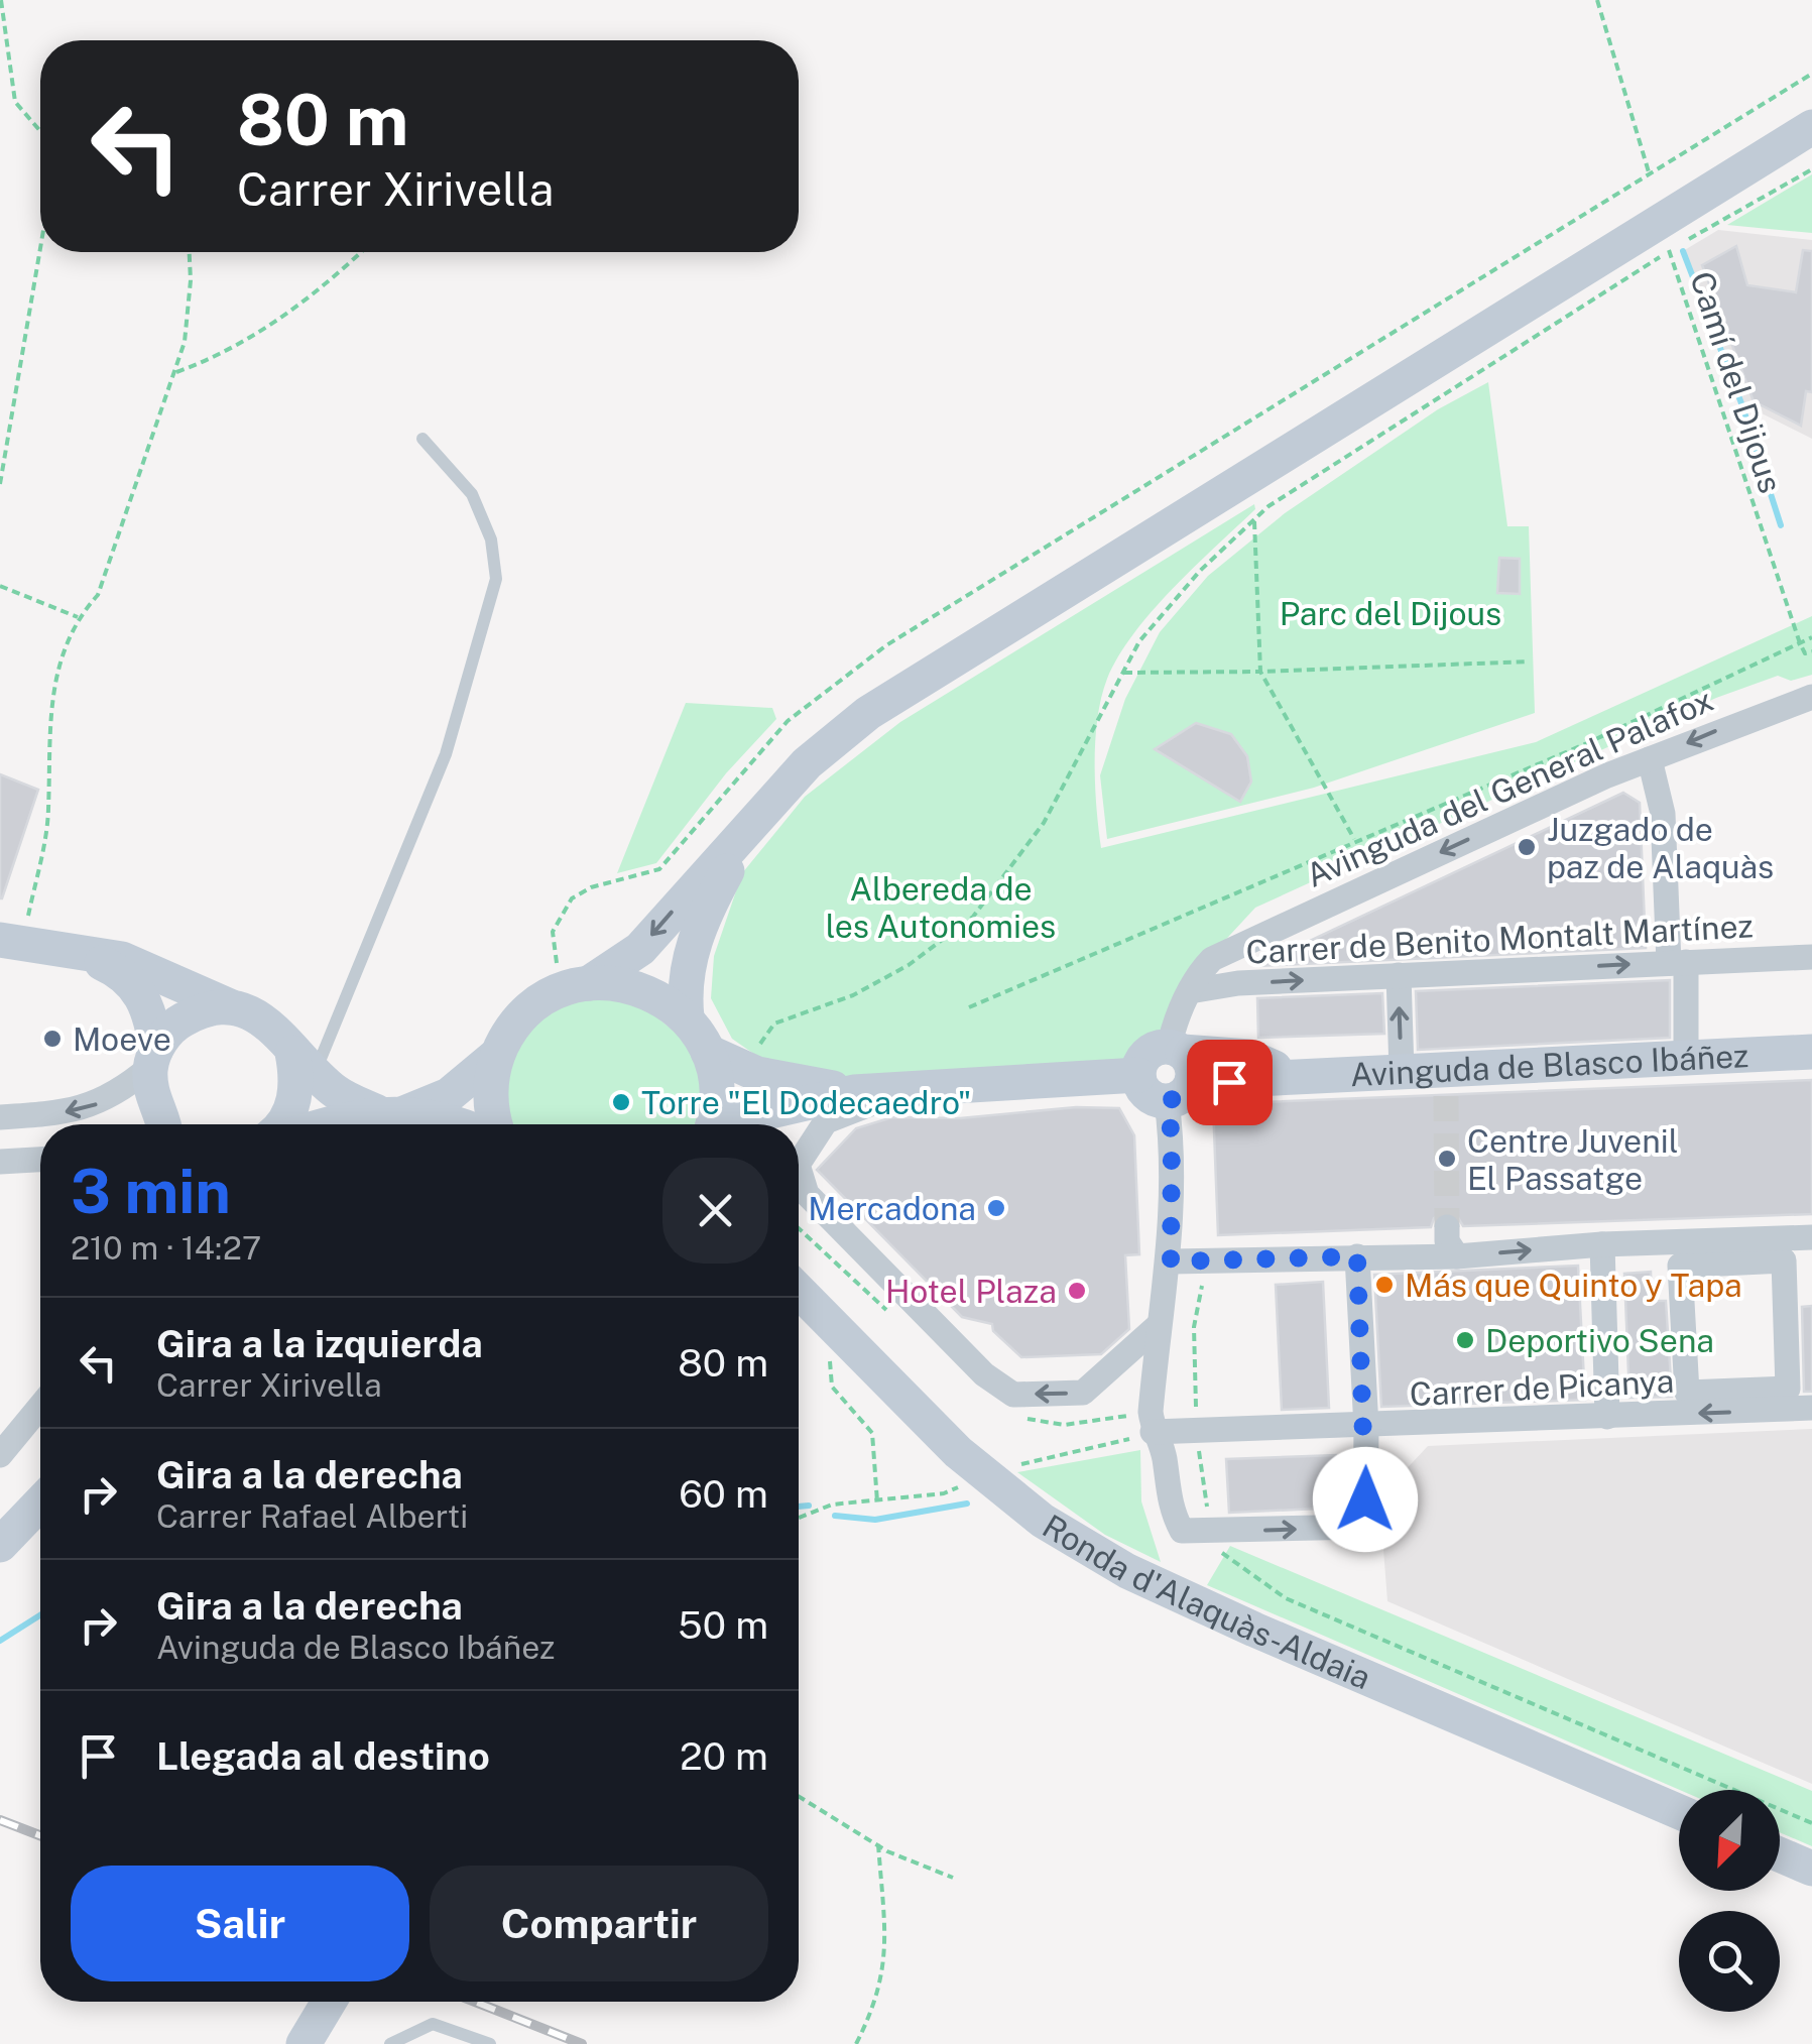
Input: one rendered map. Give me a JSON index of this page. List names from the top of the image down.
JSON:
{
  "streets": {
    "street": [
      "Avinguda del General Palafox",
      "Carrer de Benito Montalt Martínez",
      "Avinguda de Blasco Ibáñez",
      "Carrer de Picanya",
      "Ronda d'Alaquàs-Aldaia"
    ],
    "path": ["Camí del Dijous"]
  },
  "crossings": [
    ["Avinguda del General Palafox", "Carrer de Benito Montalt Martínez"],
    ["Avinguda del General Palafox", "Avinguda de Blasco Ibáñez"]
  ],
  "one_way": ["Avinguda del General Palafox", "Carrer de Benito Montalt Martínez"],
  "parks": ["Parc del Dijous", "Albereda de les Autonomies"],
  "places": [
    "Juzgado de paz de Alaquàs",
    "Moeve",
    "Torre \"El Dodecaedro\"",
    "Centre Juvenil El Passatge",
    "Mercadona",
    "Más que Quinto y Tapa",
    "Hotel Plaza",
    "Deportivo Sena"
  ],
  "north": "bottom left",
  "page": {
    "turn": ["80 m", "Carrer Xirivella"],
    "heading": ["3 min", "210 m · 14:27"],
    "list": [
      {
        "name": "Gira a la izquierda",
        "note": "Carrer Xirivella",
        "value": "80 m"
      },
      {
        "name": "Gira a la derecha",
        "note": "Carrer Rafael Alberti",
        "value": "60 m"
      },
      {
        "name": "Gira a la derecha",
        "note": "Avinguda de Blasco Ibáñez",
        "value": "50 m"
      },
      {
        "name": "Llegada al destino",
        "value": "20 m"
      }
    ],
    "buttons": ["Salir", "Compartir"]
  }
}
